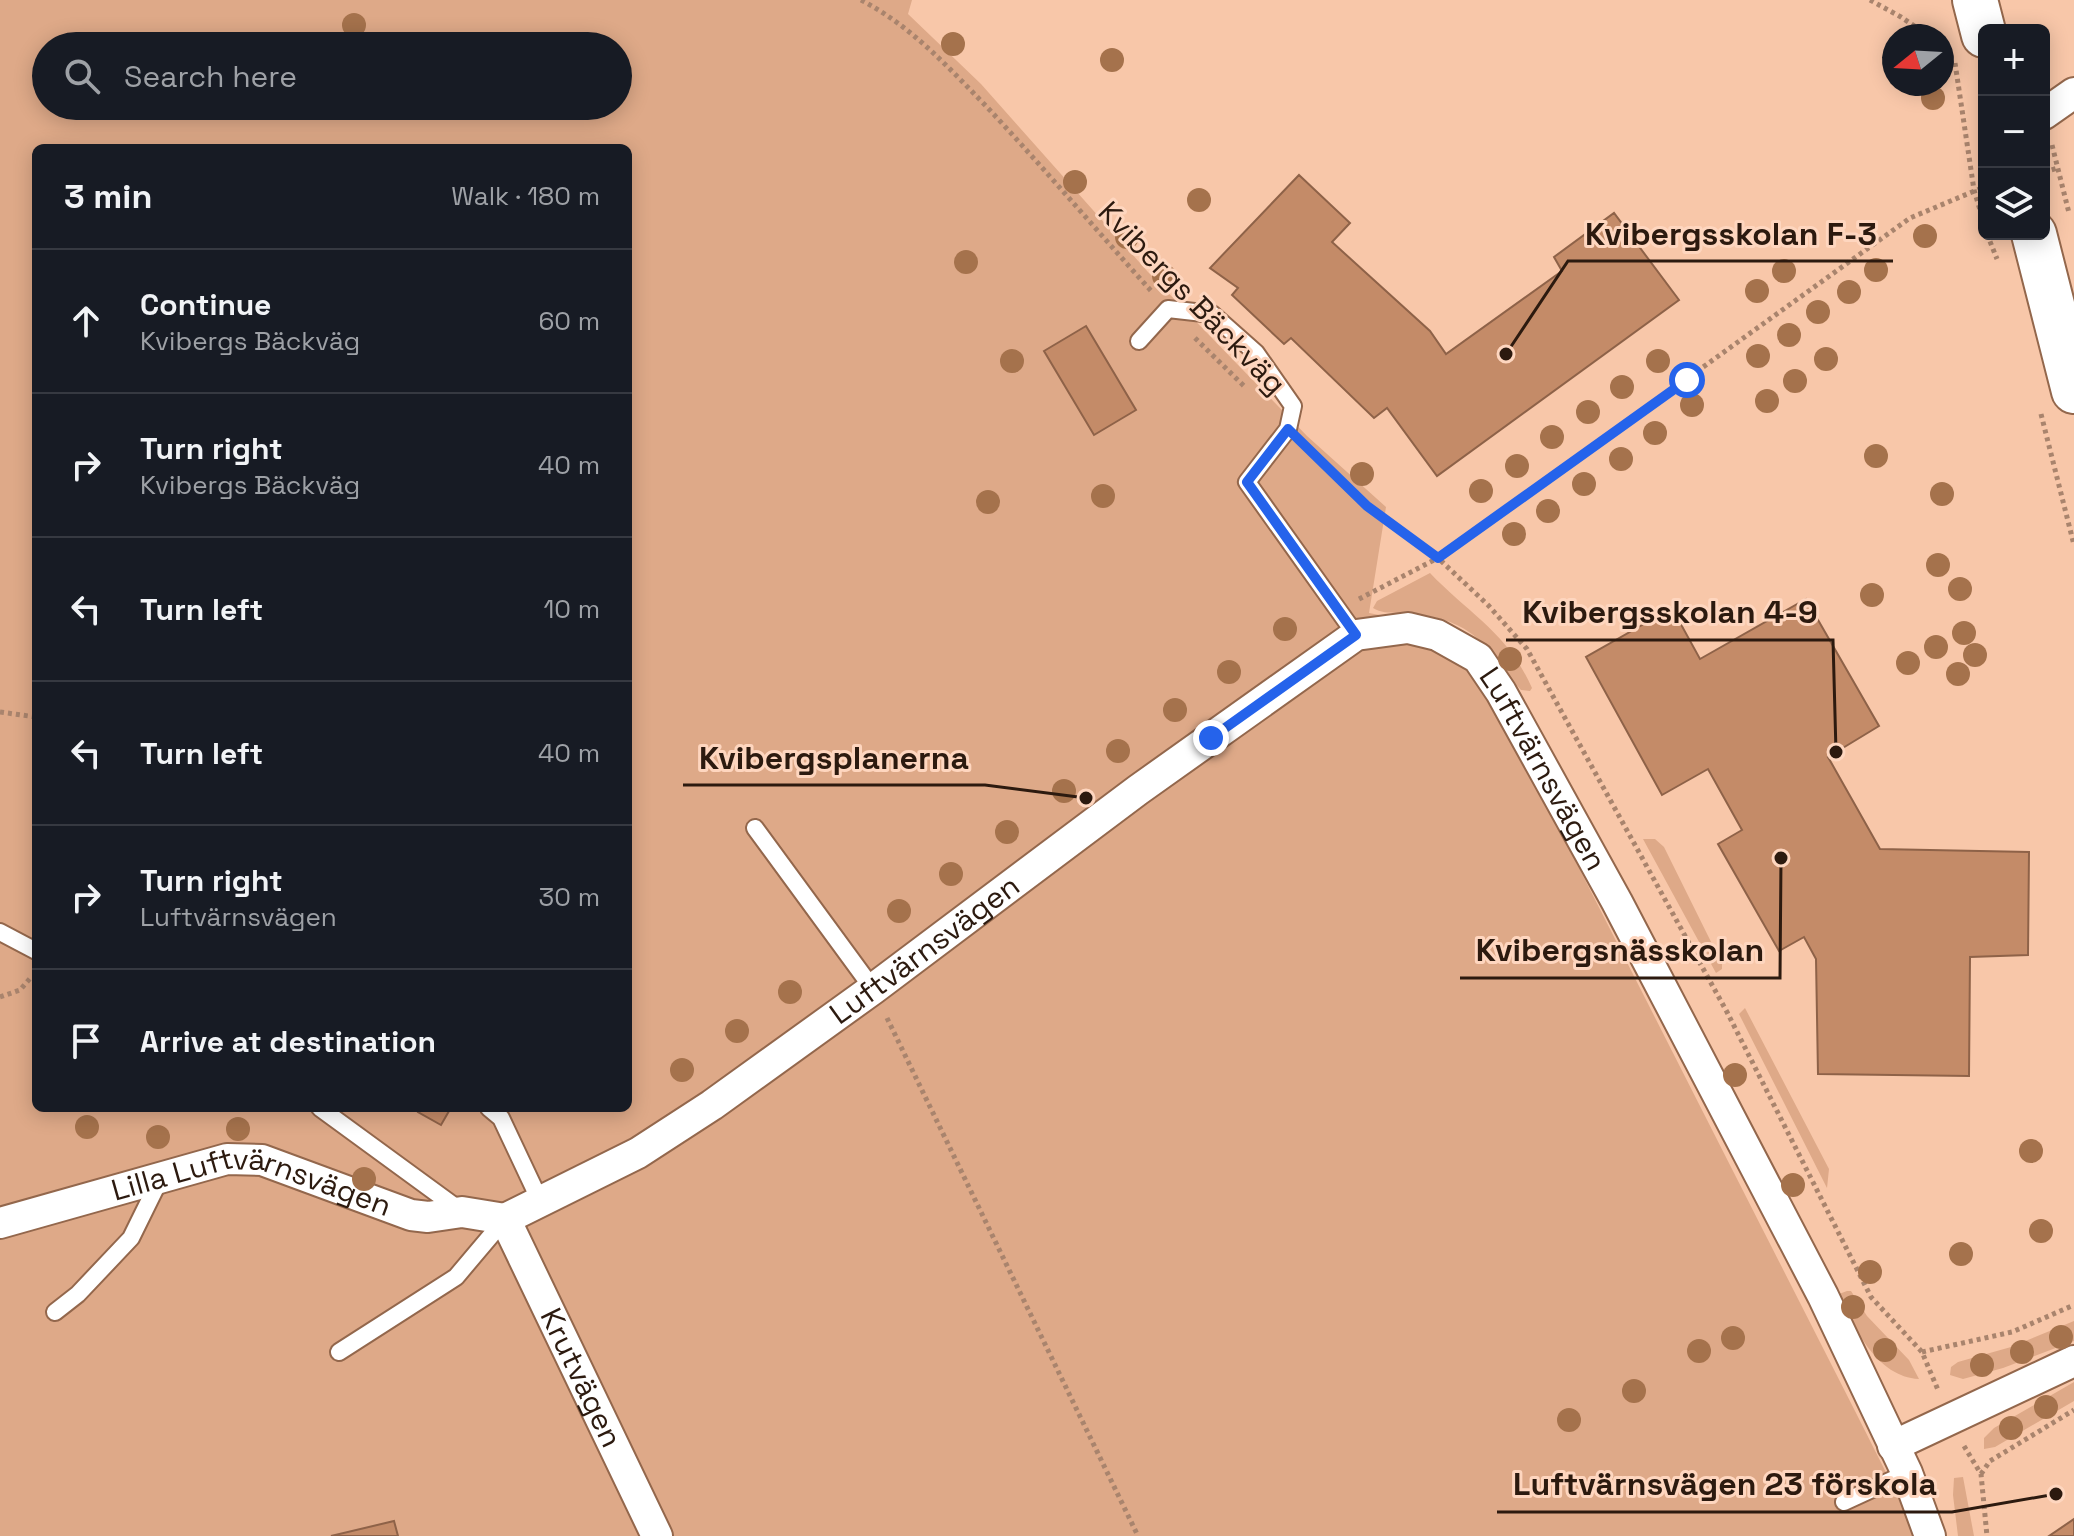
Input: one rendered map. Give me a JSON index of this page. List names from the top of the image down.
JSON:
{
  "streets": {
    "street": ["Luftvärnsvägen", "Lilla Luftvärnsvägen", "Krutvägen"],
    "path": ["Kvibergs Bäckväg"]
  },
  "crossings": [
    ["Luftvärnsvägen", "Lilla Luftvärnsvägen"],
    ["Luftvärnsvägen", "Krutvägen"],
    ["Lilla Luftvärnsvägen", "Krutvägen"]
  ],
  "places": [
    "Kvibergsskolan F-3",
    "Kvibergsskolan 4-9",
    "Kvibergsplanerna",
    "Kvibergsnässkolan",
    "Luftvärnsvägen 23 förskola"
  ],
  "north": "left",
  "page": {
    "map_buttons": ["+", "−"],
    "search": "Search here",
    "heading": ["3 min", "Walk · 180 m"],
    "list": [
      ["Continue", "Kvibergs Bäckväg", "60 m"],
      ["Turn right", "Kvibergs Bäckväg", "40 m"],
      ["Turn left", "10 m"],
      ["Turn left", "40 m"],
      ["Turn right", "Luftvärnsvägen", "30 m"],
      "Arrive at destination"
    ]
  }
}
